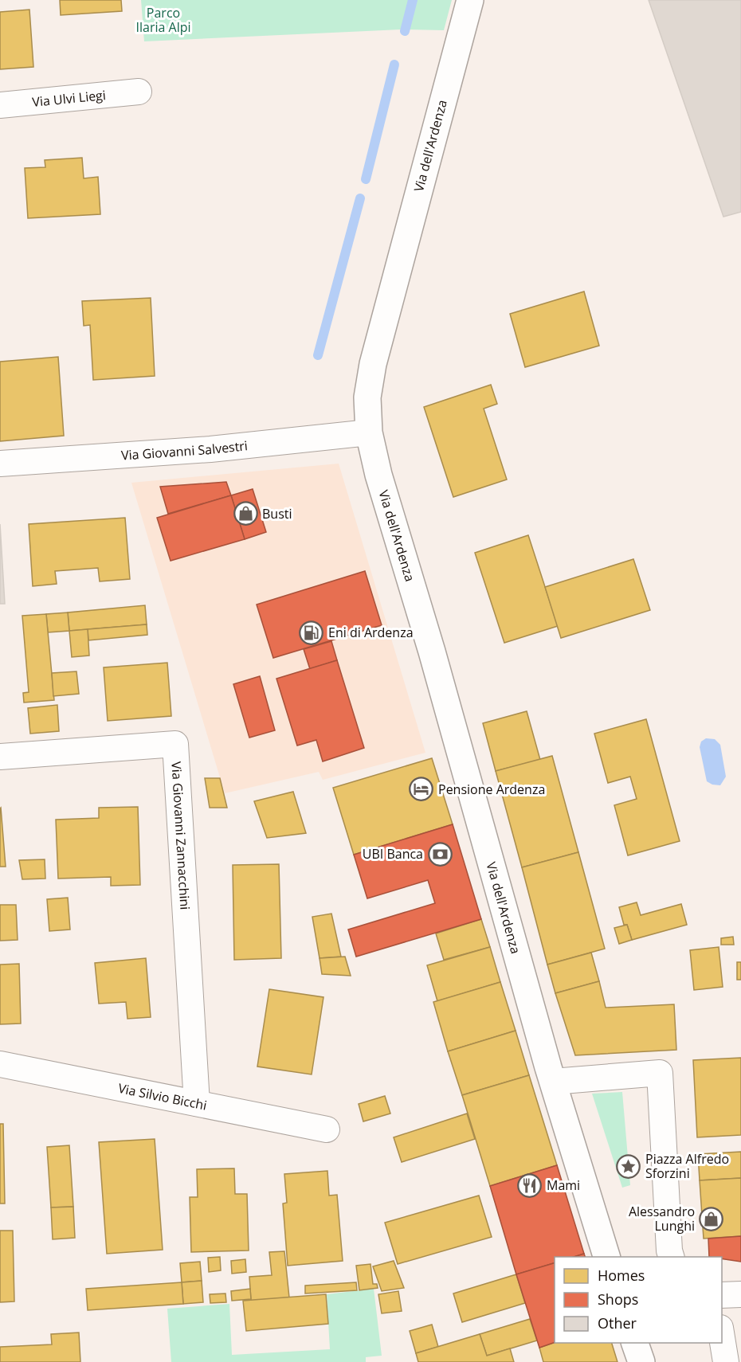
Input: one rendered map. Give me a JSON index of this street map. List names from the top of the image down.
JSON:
{
  "streets": {
    "main road": ["Via dell'Ardenza"],
    "street": [
      "Via Ulvi Liegi",
      "Via Giovanni Salvestri",
      "Via Giovanni Zannacchini",
      "Via Silvio Bicchi"
    ]
  },
  "crossings": [
    ["Via dell'Ardenza", "Via Giovanni Salvestri"],
    ["Via Giovanni Zannacchini", "Via Silvio Bicchi"]
  ],
  "parks": ["Parco Ilaria Alpi"],
  "places": {
    "shop": ["Busti", "Alessandro Lunghi"],
    "fuel station": ["Eni di Ardenza"],
    "hotel": ["Pensione Ardenza"],
    "bank": ["UBI Banca"],
    "place": ["Piazza Alfredo Sforzini"],
    "restaurant": ["Mami"]
  },
  "legend": ["Homes", "Shops", "Other"]
}
